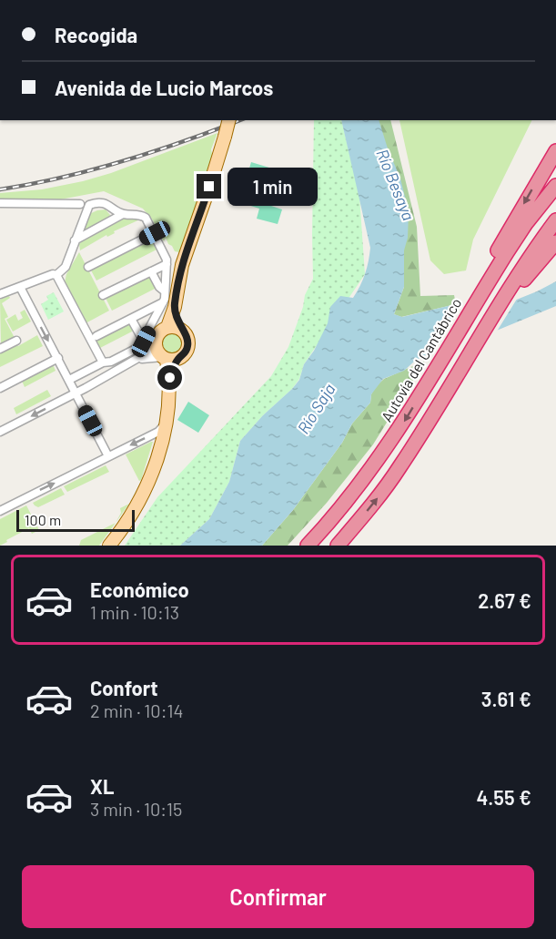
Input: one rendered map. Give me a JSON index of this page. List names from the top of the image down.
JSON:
{
  "streets": {
    "highway": ["Autovía del Cantábrico"]
  },
  "water": ["Río Besaya", "Río Saja"],
  "scale_bar": "100 m",
  "page": {
    "banner": ["Recogida", "Avenida de Lucio Marcos"],
    "bubble": "1 min",
    "scale": "100 m",
    "list": [
      {
        "name": "Económico",
        "note": "1 min · 10:13",
        "value": "2.67 €"
      },
      {
        "name": "Confort",
        "note": "2 min · 10:14",
        "value": "3.61 €"
      },
      {
        "name": "XL",
        "note": "3 min · 10:15",
        "value": "4.55 €"
      }
    ],
    "buttons": "Confirmar"
  }
}
